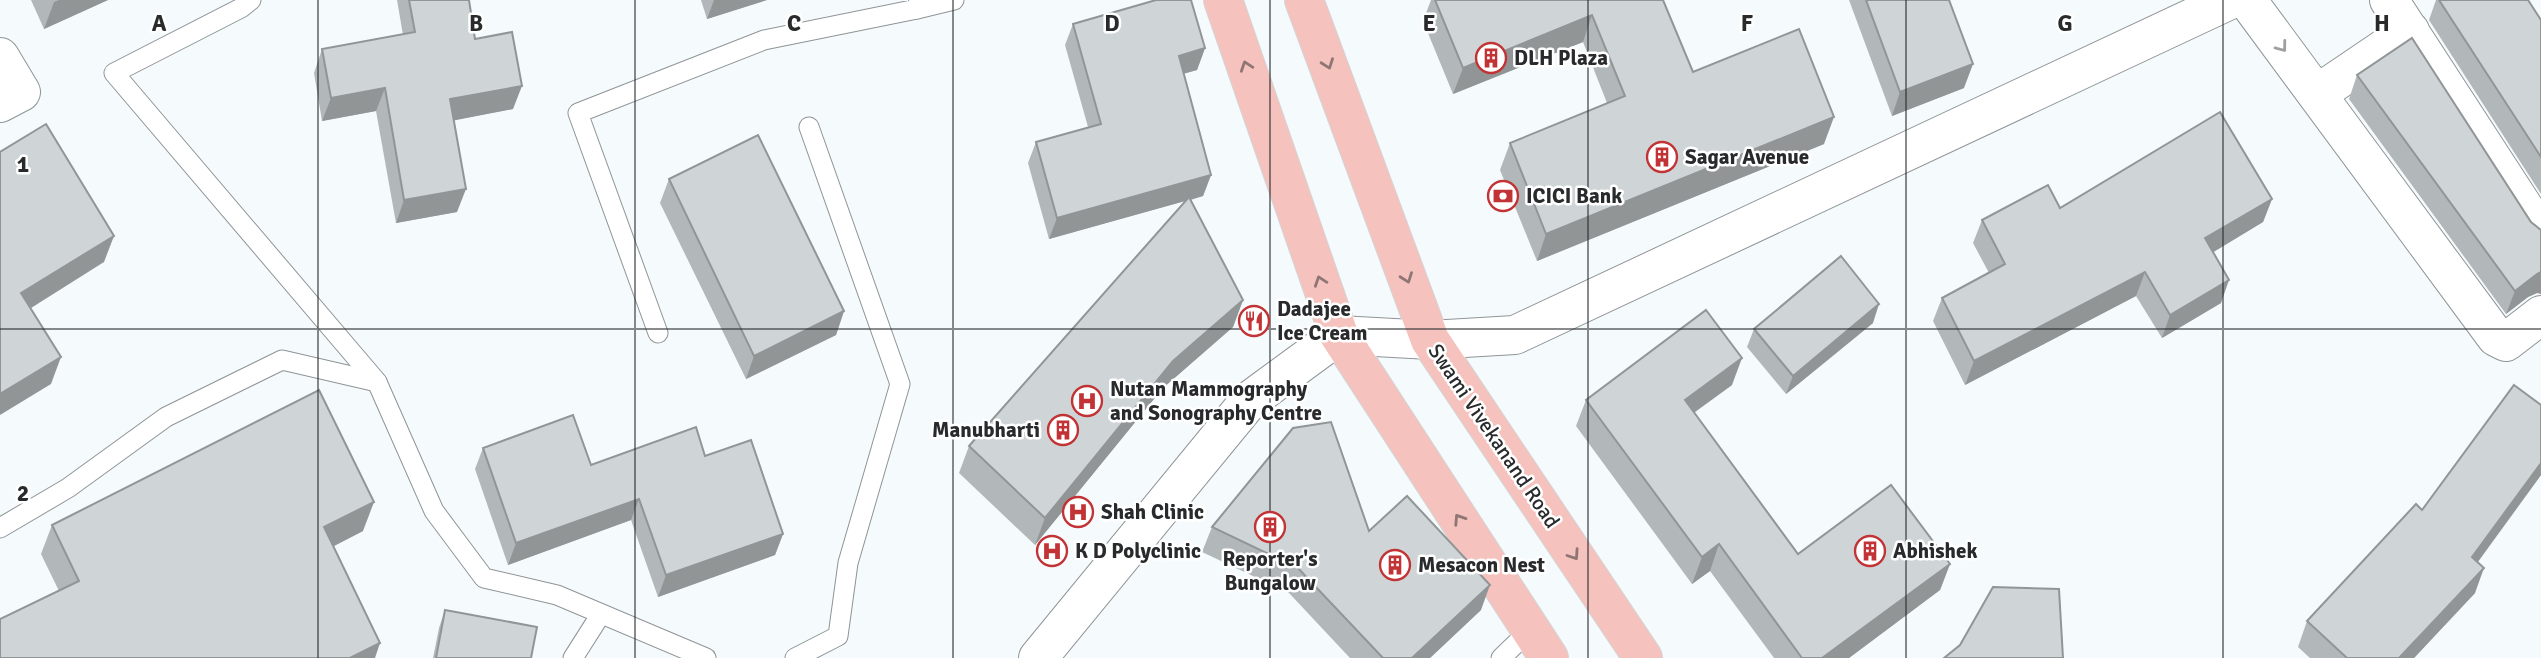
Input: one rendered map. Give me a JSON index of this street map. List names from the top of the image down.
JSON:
{
  "streets": {
    "main road": ["Swami Vivekanand Road"]
  },
  "places": {
    "building": [
      "DLH Plaza",
      "Sagar Avenue",
      "Manubharti",
      "Reporter's Bungalow",
      "Abhishek",
      "Mesacon Nest"
    ],
    "bank": ["ICICI Bank"],
    "restaurant": ["Dadajee Ice Cream"],
    "hospital": ["Nutan Mammography and Sonography Centre", "Shah Clinic", "K D Polyclinic"]
  },
  "grid": {
    "columns": [
      "A",
      "B",
      "C",
      "D",
      "E",
      "F",
      "G",
      "H"
    ],
    "rows": ["1", "2"]
  }
}
